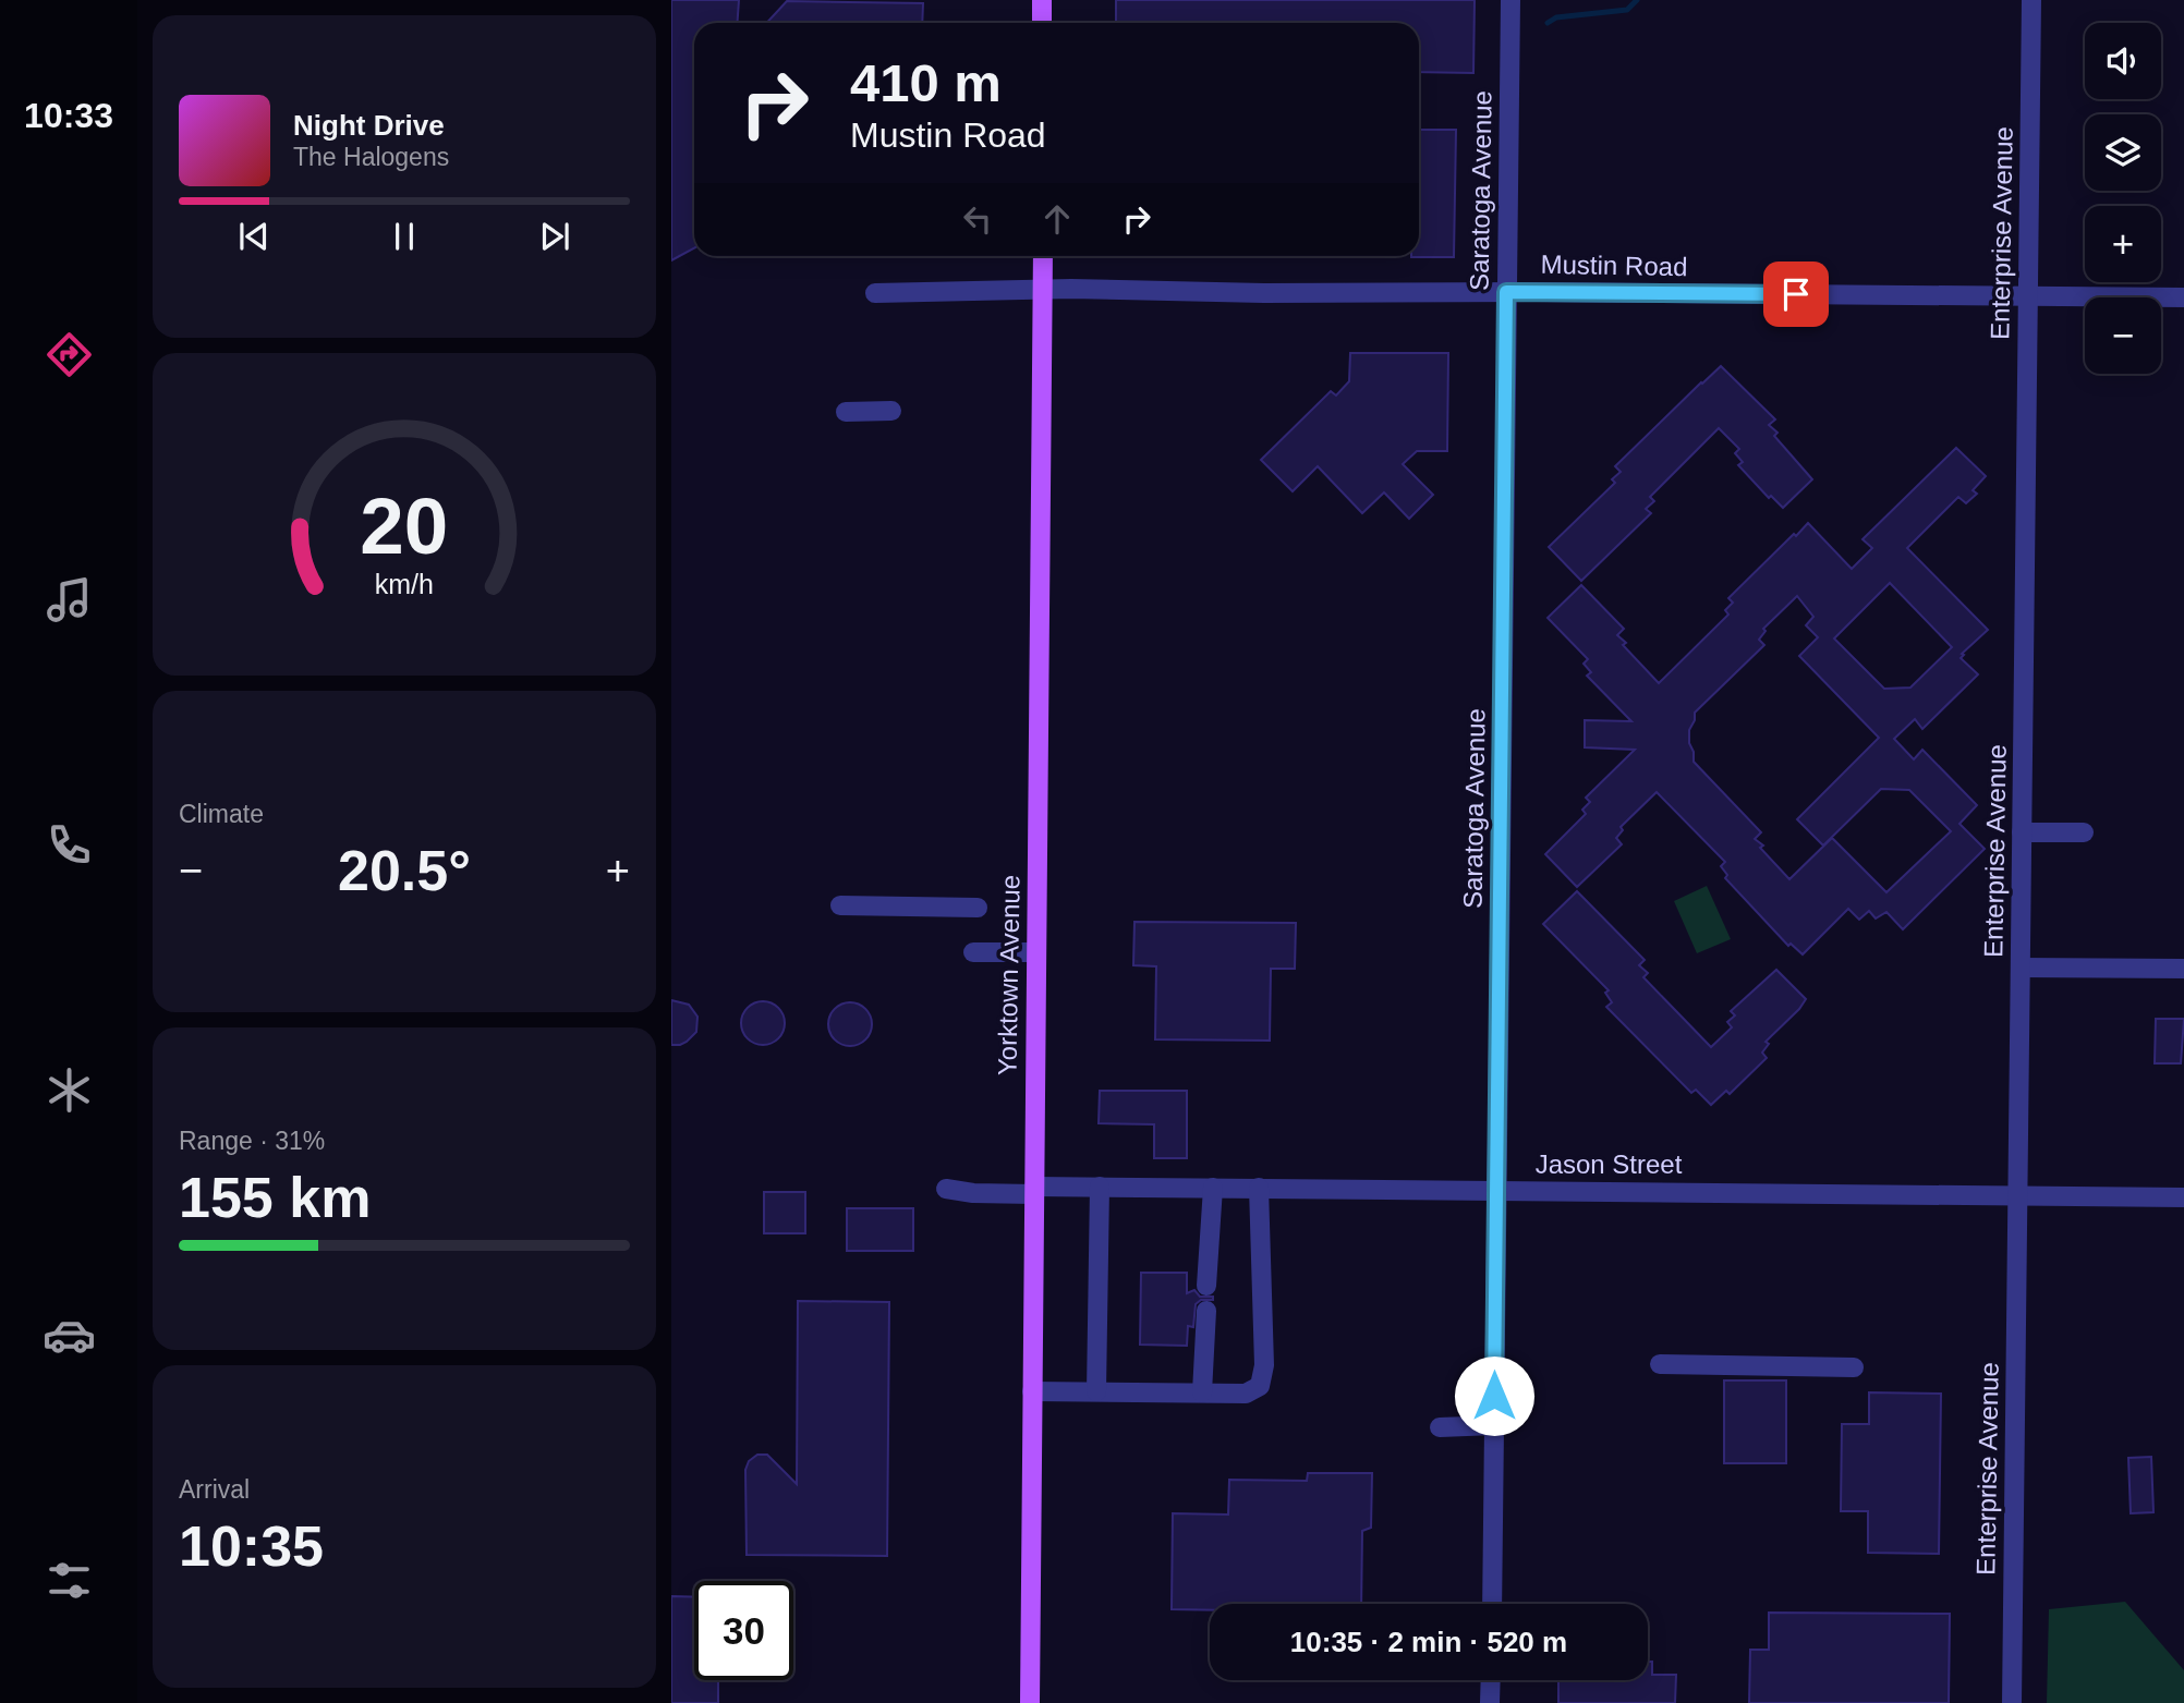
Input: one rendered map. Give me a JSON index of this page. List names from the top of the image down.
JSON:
{
  "streets": {
    "main road": ["Yorktown Avenue"],
    "street": [
      "Saratoga Avenue",
      "Enterprise Avenue",
      "Mustin Road",
      "Jason Street"
    ]
  },
  "crossings": [
    ["Saratoga Avenue", "Mustin Road"],
    ["Saratoga Avenue", "Jason Street"],
    ["Enterprise Avenue", "Mustin Road"],
    ["Enterprise Avenue", "Jason Street"],
    ["Mustin Road", "Yorktown Avenue"],
    ["Yorktown Avenue", "Jason Street"]
  ],
  "page": {
    "tabs": "10:33",
    "map_buttons": ["+", "−"],
    "turn": ["410 m", "Mustin Road"],
    "song": ["Night Drive", "The Halogens"],
    "tile": [
      "Climate",
      ["Range · 31%", "155 km"],
      ["Arrival", "10:35"]
    ],
    "heat": ["−", "20.5°", "+"],
    "limit": "30",
    "trip": "10:35 · 2 min · 520 m",
    "gauge": ["20", "km/h"]
  }
}
